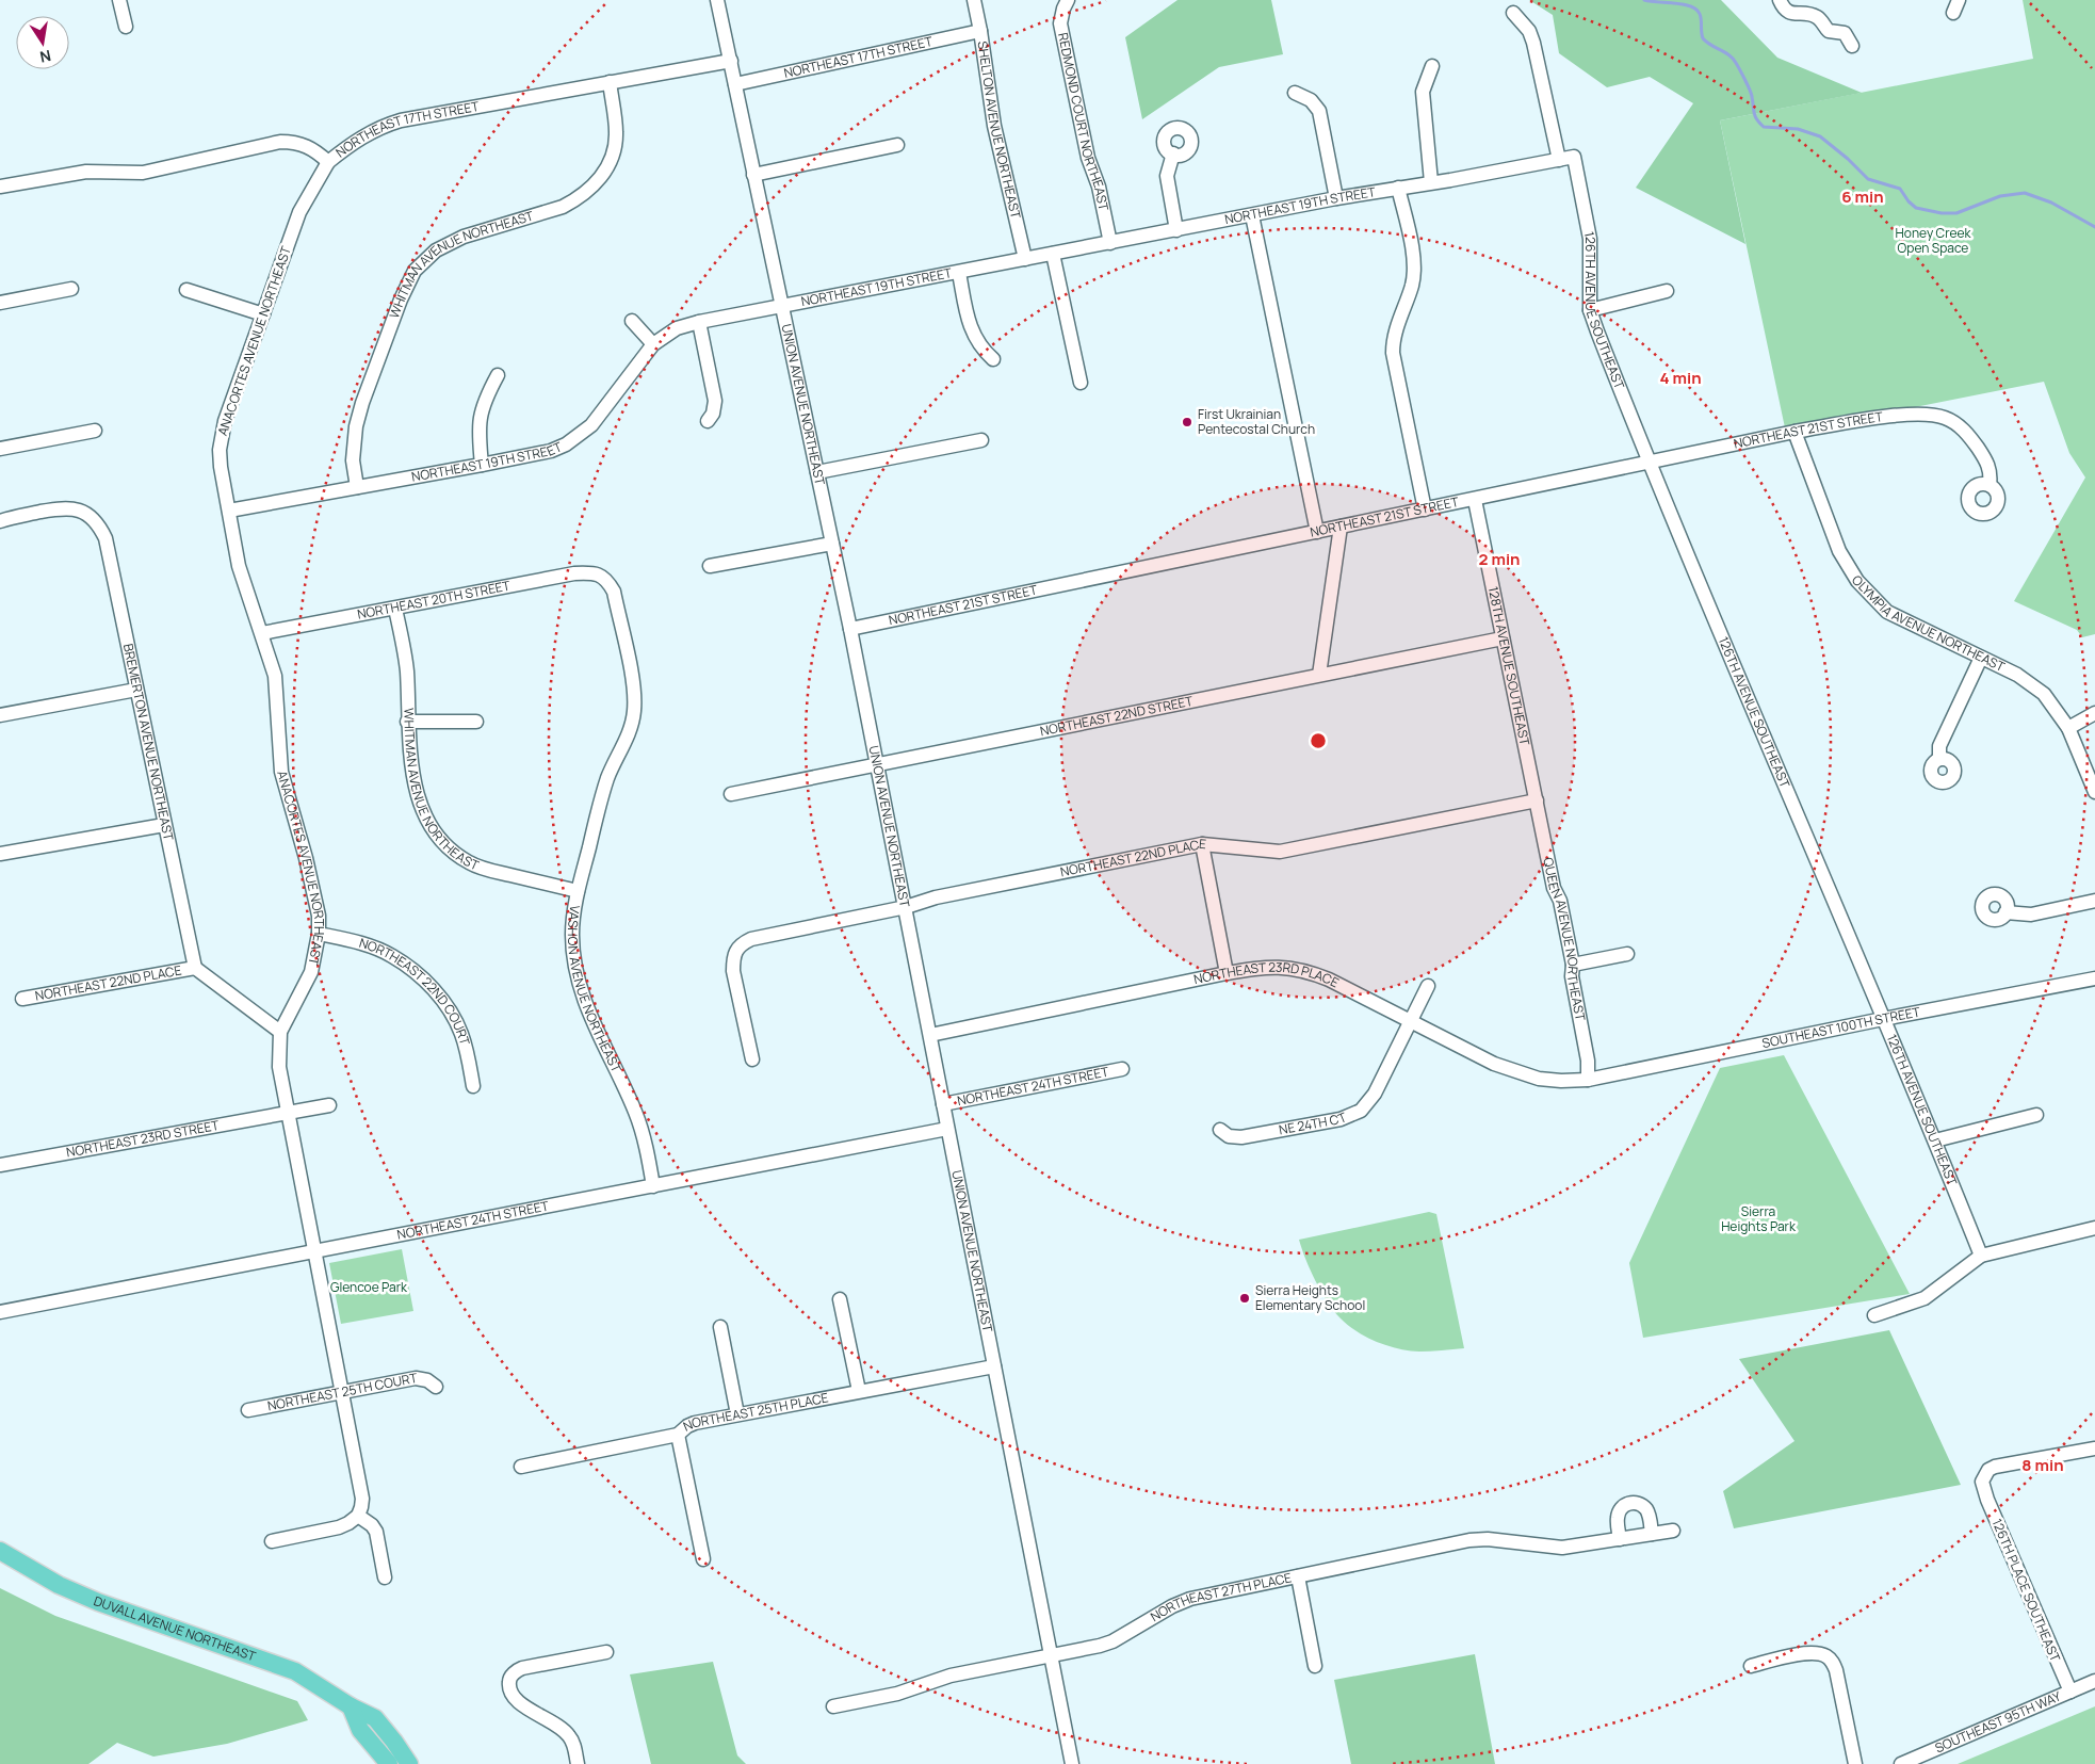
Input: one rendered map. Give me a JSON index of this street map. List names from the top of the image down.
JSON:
{
  "streets": {
    "main road": ["DUVALL AVENUE NORTHEAST"],
    "street": [
      "NORTHEAST 17TH STREET",
      "REDMOND COURT NORTHEAST",
      "SHELTON AVENUE NORTHEAST",
      "NORTHEAST 19TH STREET",
      "WHITMAN AVENUE NORTHEAST",
      "126TH AVENUE SOUTHEAST",
      "ANACORTES AVENUE NORTHEAST",
      "UNION AVENUE NORTHEAST",
      "NORTHEAST 21ST STREET",
      "NORTHEAST 20TH STREET",
      "OLYMPIA AVENUE NORTHEAST",
      "128TH AVENUE SOUTHEAST",
      "NORTHEAST 22ND STREET",
      "BREMERTON AVENUE NORTHEAST",
      "NORTHEAST 22ND PLACE",
      "QUEEN AVENUE NORTHEAST",
      "NORTHEAST 23RD PLACE",
      "VASHON AVENUE NORTHEAST",
      "NORTHEAST 22ND COURT",
      "SOUTHEAST 100TH STREET",
      "NORTHEAST 24TH STREET",
      "NE 24TH CT",
      "NORTHEAST 23RD STREET",
      "NORTHEAST 25TH COURT",
      "NORTHEAST 25TH PLACE",
      "126TH PLACE SOUTHEAST",
      "NORTHEAST 27TH PLACE",
      "SOUTHEAST 95TH WAY"
    ]
  },
  "crossings": [
    ["NORTHEAST 17TH STREET", "SHELTON AVENUE NORTHEAST"],
    ["NORTHEAST 17TH STREET", "WHITMAN AVENUE NORTHEAST"],
    ["NORTHEAST 17TH STREET", "ANACORTES AVENUE NORTHEAST"],
    ["NORTHEAST 17TH STREET", "UNION AVENUE NORTHEAST"],
    ["REDMOND COURT NORTHEAST", "NORTHEAST 19TH STREET"],
    ["SHELTON AVENUE NORTHEAST", "NORTHEAST 19TH STREET"],
    ["NORTHEAST 19TH STREET", "WHITMAN AVENUE NORTHEAST"],
    ["NORTHEAST 19TH STREET", "126TH AVENUE SOUTHEAST"],
    ["NORTHEAST 19TH STREET", "ANACORTES AVENUE NORTHEAST"],
    ["NORTHEAST 19TH STREET", "UNION AVENUE NORTHEAST"],
    ["WHITMAN AVENUE NORTHEAST", "NORTHEAST 20TH STREET"],
    ["WHITMAN AVENUE NORTHEAST", "VASHON AVENUE NORTHEAST"],
    ["126TH AVENUE SOUTHEAST", "NORTHEAST 21ST STREET"],
    ["126TH AVENUE SOUTHEAST", "SOUTHEAST 100TH STREET"],
    ["ANACORTES AVENUE NORTHEAST", "NORTHEAST 20TH STREET"],
    ["ANACORTES AVENUE NORTHEAST", "NORTHEAST 22ND COURT"],
    ["ANACORTES AVENUE NORTHEAST", "NORTHEAST 24TH STREET"],
    ["ANACORTES AVENUE NORTHEAST", "NORTHEAST 23RD STREET"],
    ["ANACORTES AVENUE NORTHEAST", "NORTHEAST 25TH COURT"],
    ["UNION AVENUE NORTHEAST", "NORTHEAST 21ST STREET"],
    ["UNION AVENUE NORTHEAST", "NORTHEAST 22ND STREET"],
    ["UNION AVENUE NORTHEAST", "NORTHEAST 22ND PLACE"],
    ["UNION AVENUE NORTHEAST", "NORTHEAST 23RD PLACE"],
    ["UNION AVENUE NORTHEAST", "NORTHEAST 24TH STREET"],
    ["UNION AVENUE NORTHEAST", "NORTHEAST 25TH PLACE"],
    ["UNION AVENUE NORTHEAST", "NORTHEAST 27TH PLACE"],
    ["NORTHEAST 21ST STREET", "OLYMPIA AVENUE NORTHEAST"],
    ["NORTHEAST 21ST STREET", "128TH AVENUE SOUTHEAST"],
    ["NORTHEAST 20TH STREET", "VASHON AVENUE NORTHEAST"],
    ["128TH AVENUE SOUTHEAST", "NORTHEAST 22ND STREET"],
    ["128TH AVENUE SOUTHEAST", "NORTHEAST 22ND PLACE"],
    ["128TH AVENUE SOUTHEAST", "QUEEN AVENUE NORTHEAST"],
    ["BREMERTON AVENUE NORTHEAST", "NORTHEAST 22ND PLACE"],
    ["NORTHEAST 22ND PLACE", "QUEEN AVENUE NORTHEAST"],
    ["QUEEN AVENUE NORTHEAST", "NORTHEAST 23RD PLACE"],
    ["QUEEN AVENUE NORTHEAST", "SOUTHEAST 100TH STREET"],
    ["NORTHEAST 23RD PLACE", "SOUTHEAST 100TH STREET"],
    ["NORTHEAST 23RD PLACE", "NE 24TH CT"],
    ["VASHON AVENUE NORTHEAST", "NORTHEAST 24TH STREET"],
    ["126TH PLACE SOUTHEAST", "SOUTHEAST 95TH WAY"]
  ],
  "parks": ["Honey Creek Open Space", "Sierra Heights Park", "Glencoe Park"],
  "places": ["First Ukrainian Pentecostal Church", "Sierra Heights Elementary School"],
  "north": "bottom",
  "rings": [
    "6 min",
    "4 min",
    "2 min",
    "8 min"
  ]
}
